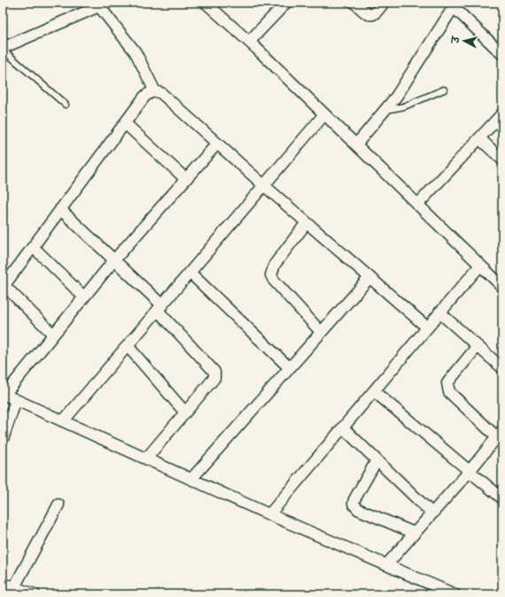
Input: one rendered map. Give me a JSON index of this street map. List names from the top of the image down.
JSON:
{
  "north": "left"
}
